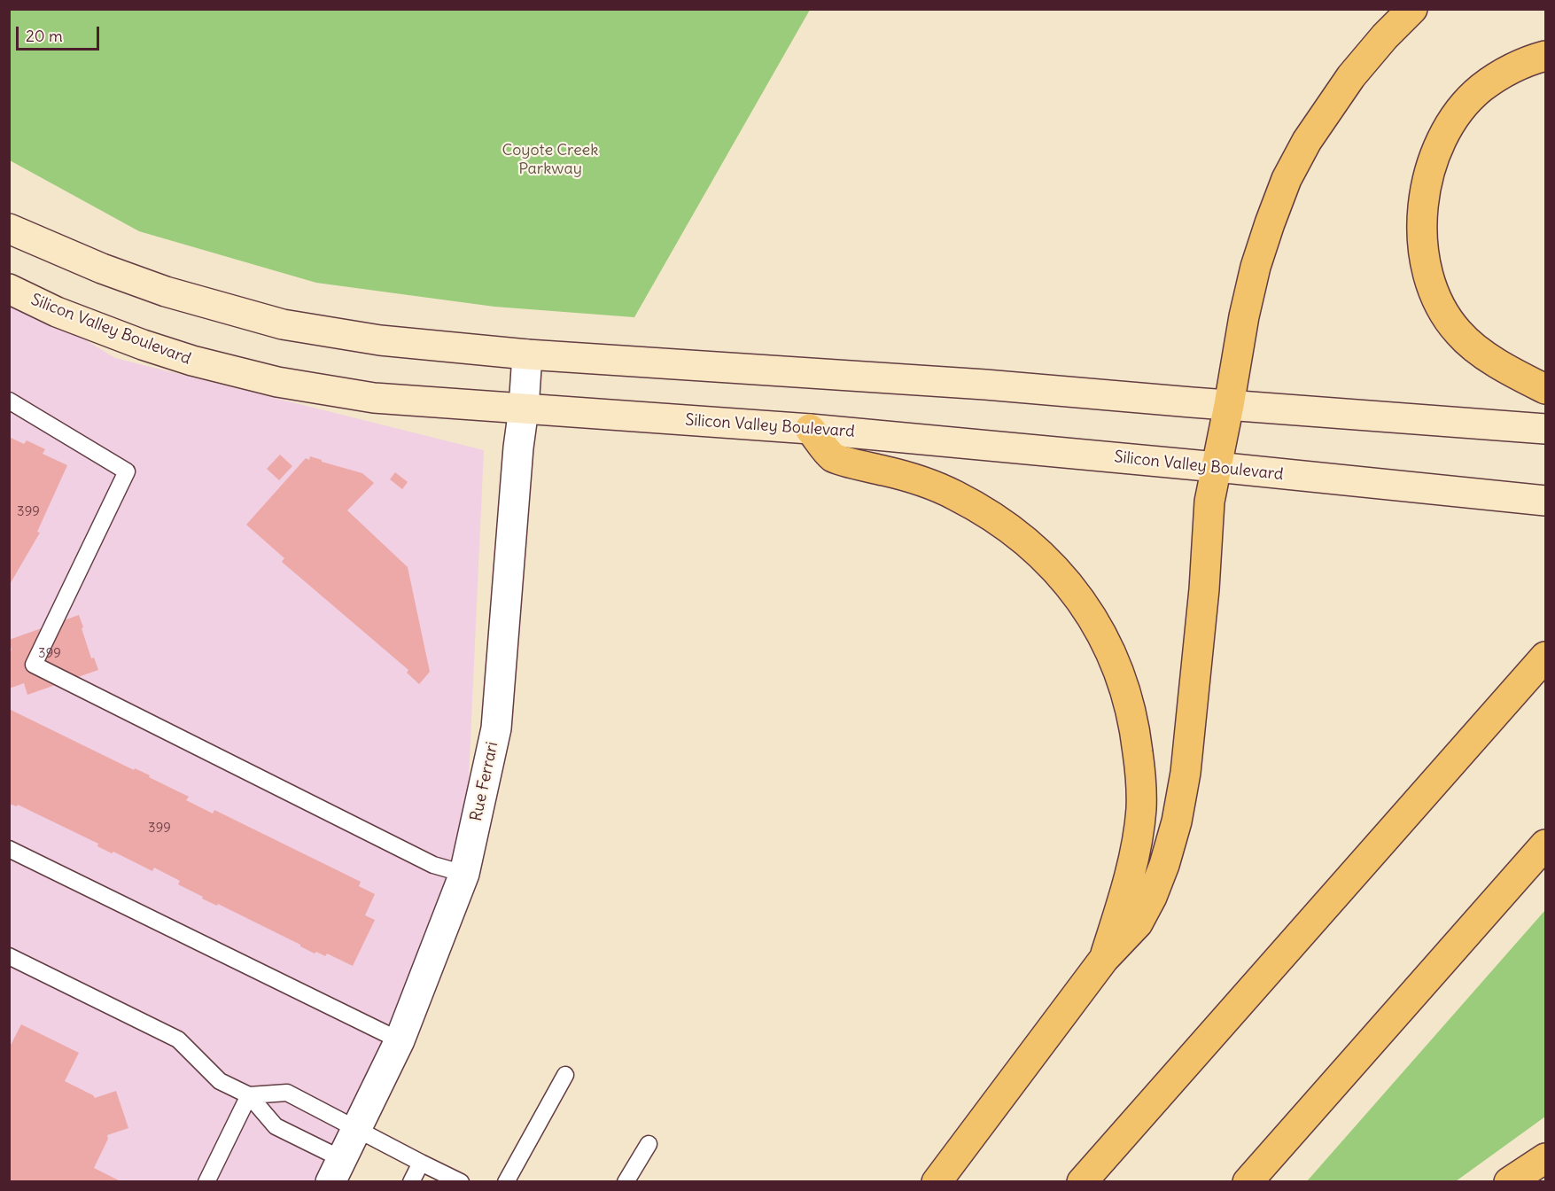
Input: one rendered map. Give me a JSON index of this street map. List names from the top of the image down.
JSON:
{
  "streets": {
    "main road": ["Silicon Valley Boulevard"],
    "street": ["Rue Ferrari"]
  },
  "crossings": [
    ["Silicon Valley Boulevard", "Rue Ferrari"]
  ],
  "parks": ["Coyote Creek Parkway"],
  "house_numbers": ["399", "399", "399"],
  "scale_bar": "20 m"
}
